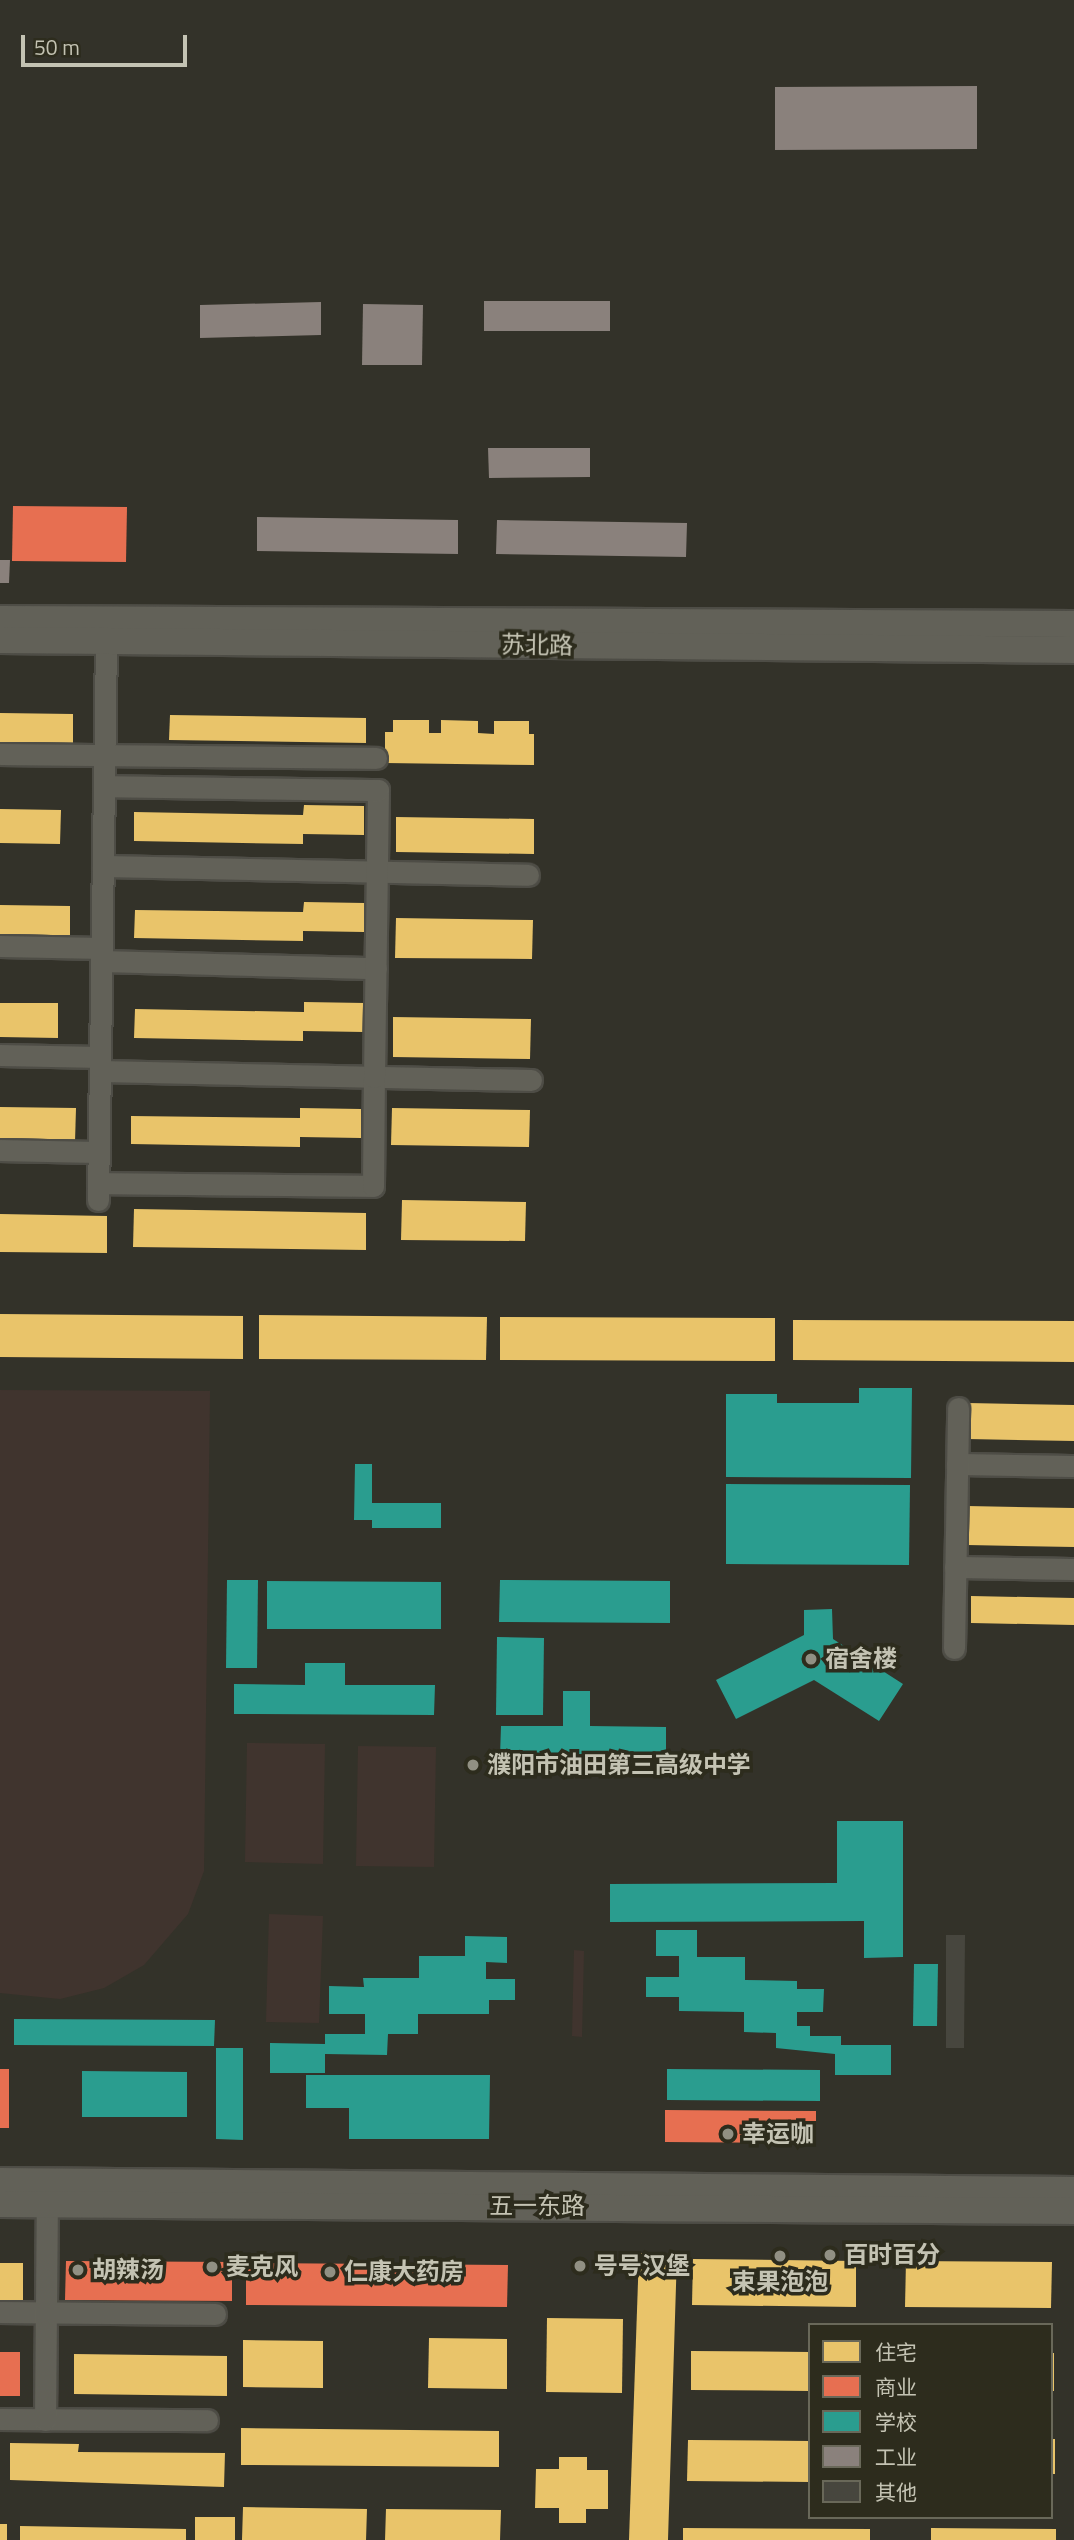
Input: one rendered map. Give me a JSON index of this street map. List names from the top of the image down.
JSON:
{
  "streets": {
    "street": ["苏北路", "五一东路"]
  },
  "places": [
    "宿舍楼",
    "濮阳市油田第三高级中学",
    "幸运咖",
    "百时百分",
    "束果泡泡",
    "号号汉堡",
    "麦克风",
    "胡辣汤",
    "仁康大药房"
  ],
  "legend": [
    "住宅",
    "商业",
    "学校",
    "工业",
    "其他"
  ],
  "scale_bar": "50 m"
}
